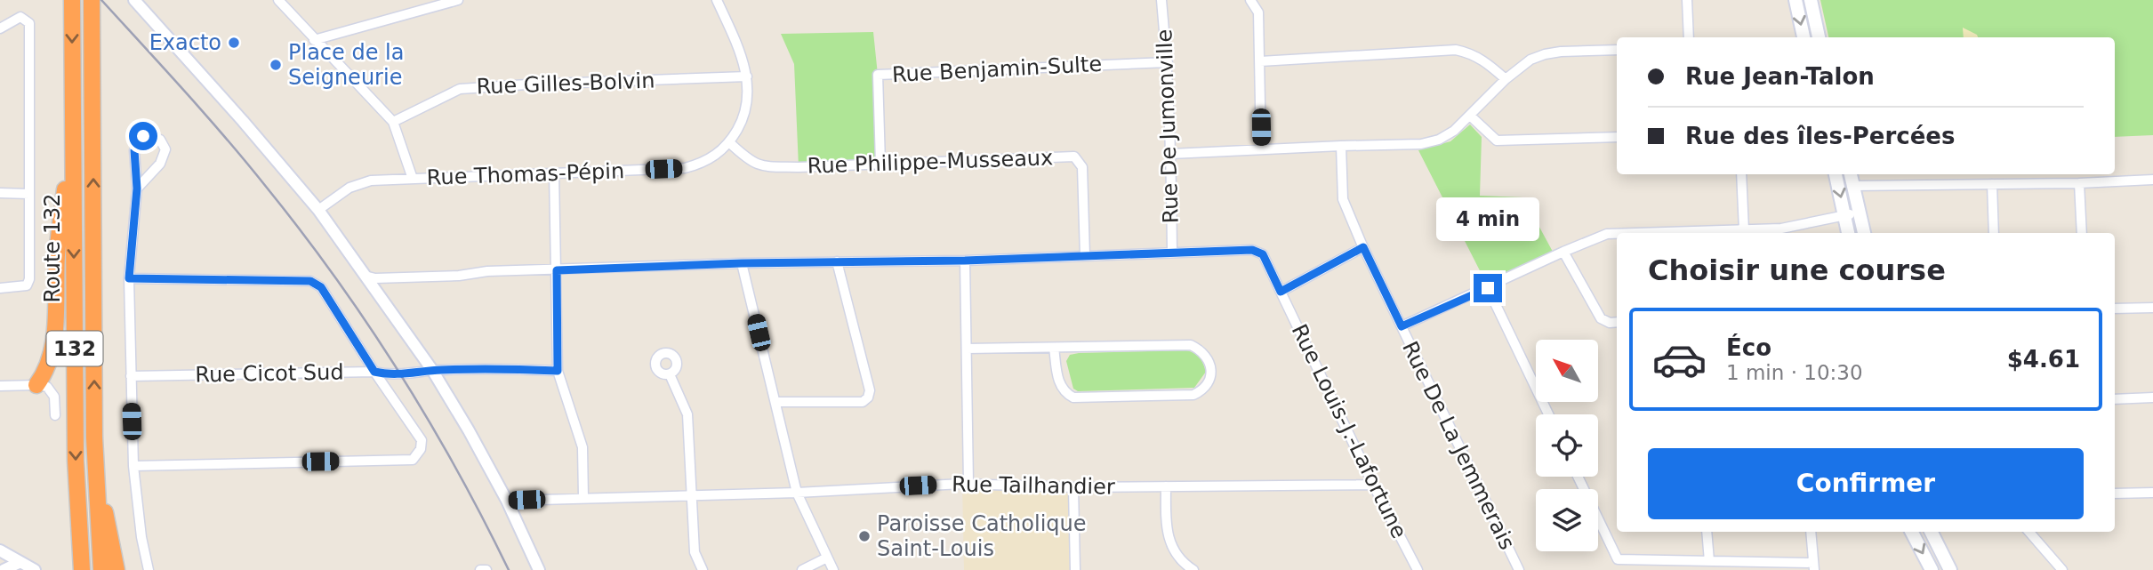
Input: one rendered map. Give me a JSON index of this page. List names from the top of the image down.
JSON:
{
  "streets": {
    "highway": ["Route 132", "132"],
    "street": [
      "Rue Benjamin-Sulte",
      "Rue Gilles-Bolvin",
      "Rue De Jumonville",
      "Rue Philippe-Musseaux",
      "Rue Thomas-Pépin",
      "Rue Cicot Sud",
      "Rue Louis-J.-Lafortune",
      "Rue De La Jemmerais",
      "Rue Tailhandier"
    ]
  },
  "crossings": [
    ["Rue Benjamin-Sulte", "Rue De Jumonville"],
    ["Rue Benjamin-Sulte", "Rue Philippe-Musseaux"],
    ["Rue Gilles-Bolvin", "Rue Thomas-Pépin"],
    ["Rue De Jumonville", "Rue Louis-J.-Lafortune"],
    ["Rue Philippe-Musseaux", "Rue Thomas-Pépin"],
    ["Rue Philippe-Musseaux", "Rue Louis-J.-Lafortune"],
    ["Rue Louis-J.-Lafortune", "Rue Tailhandier"]
  ],
  "places": ["Exacto", "Place de la Seigneurie", "Paroisse Catholique Saint-Louis"],
  "north": "top left",
  "page": {
    "banner": ["Rue Jean-Talon", "Rue des îles-Percées"],
    "bubble": "4 min",
    "heading": "Choisir une course",
    "list": [
      {
        "name": "Éco",
        "note": "1 min · 10:30",
        "value": "$4.61"
      }
    ],
    "buttons": "Confirmer"
  }
}
